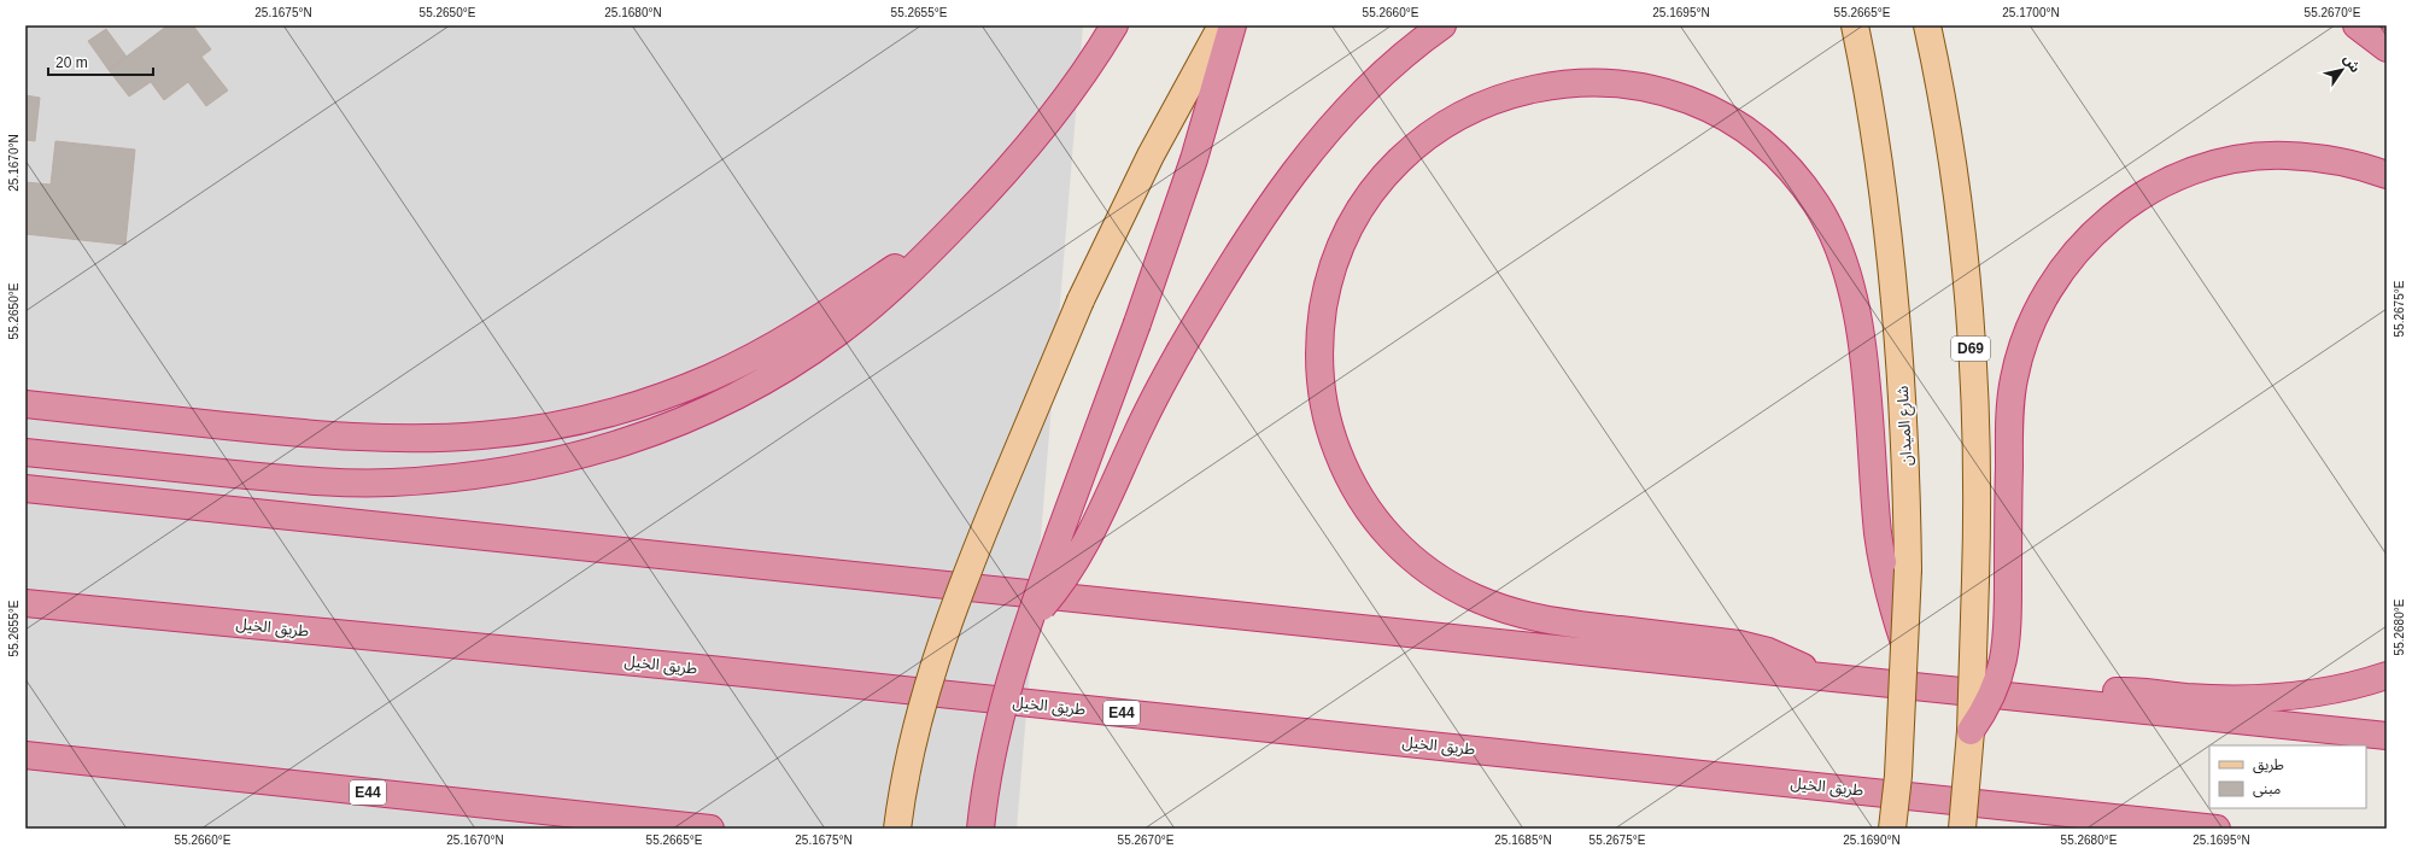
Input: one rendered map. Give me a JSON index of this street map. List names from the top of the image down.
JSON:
{
  "streets": {
    "highway": ["طريق الخيل", "E44"],
    "main road": ["D69", "شارع الميدان"]
  },
  "legend": ["طريق", "مبنى"],
  "scale_bar": "20 m",
  "north": "top right",
  "coordinates": [
    "25.1675°N",
    "55.2650°E",
    "25.1680°N",
    "55.2655°E",
    "55.2660°E",
    "25.1695°N",
    "55.2665°E",
    "25.1700°N",
    "55.2670°E",
    "25.1670°N",
    "55.2675°E",
    "55.2680°E",
    "25.1685°N",
    "25.1690°N"
  ]
}
